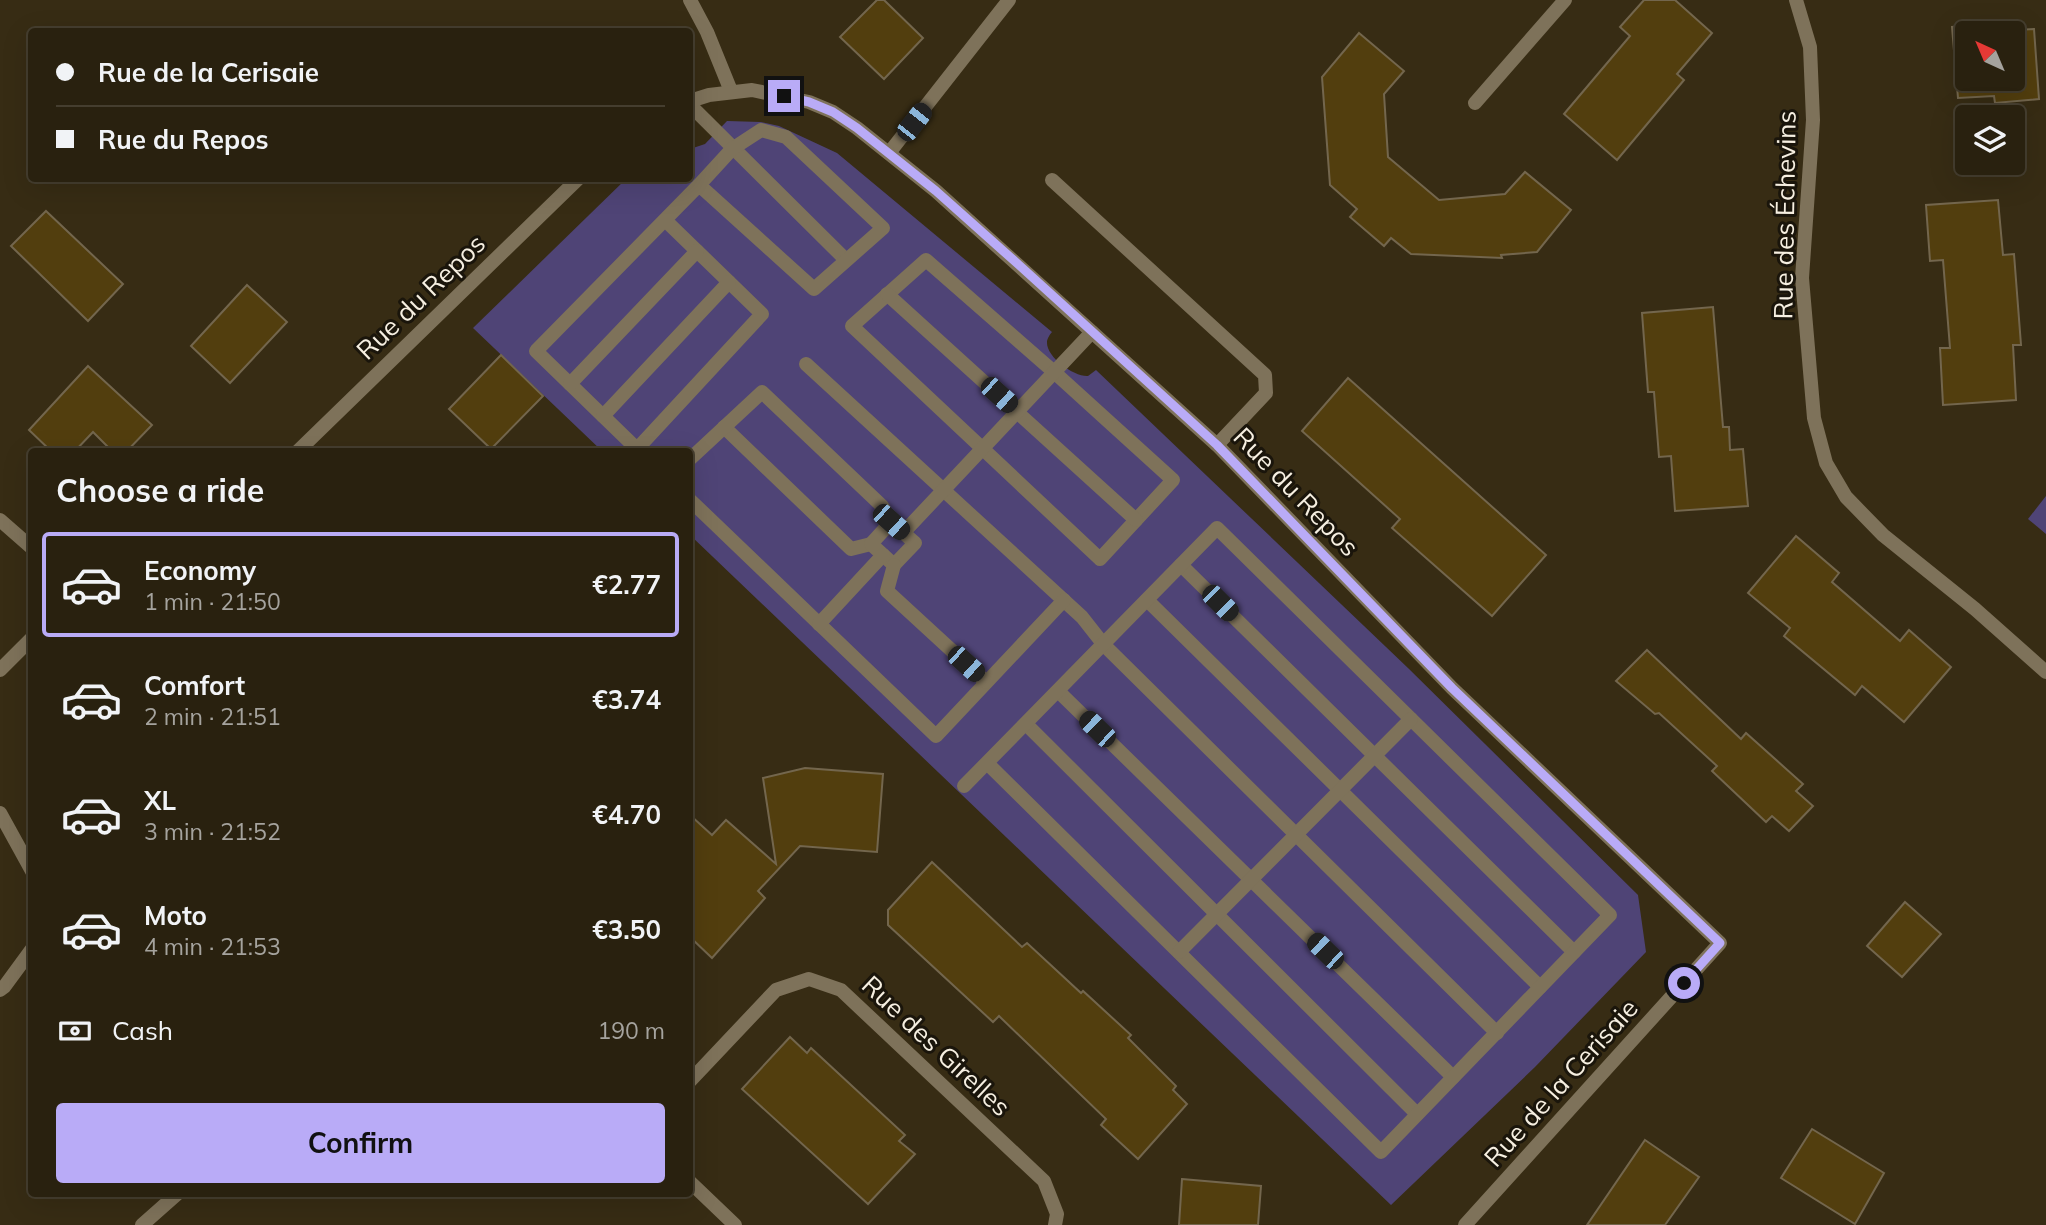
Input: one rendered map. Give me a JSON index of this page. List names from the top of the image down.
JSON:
{
  "streets": {
    "street": [
      "Rue des Échevins",
      "Rue du Repos",
      "Rue des Girelles",
      "Rue de la Cerisaie"
    ]
  },
  "crossings": [
    ["Rue du Repos", "Rue de la Cerisaie"]
  ],
  "north": "top left",
  "page": {
    "banner": ["Rue de la Cerisaie", "Rue du Repos"],
    "heading": "Choose a ride",
    "list": [
      {
        "name": "Economy",
        "note": "1 min · 21:50",
        "value": "€2.77"
      },
      {
        "name": "Comfort",
        "note": "2 min · 21:51",
        "value": "€3.74"
      },
      {
        "name": "XL",
        "note": "3 min · 21:52",
        "value": "€4.70"
      },
      {
        "name": "Moto",
        "note": "4 min · 21:53",
        "value": "€3.50"
      }
    ],
    "pay": ["Cash", "190 m"],
    "buttons": "Confirm"
  }
}
